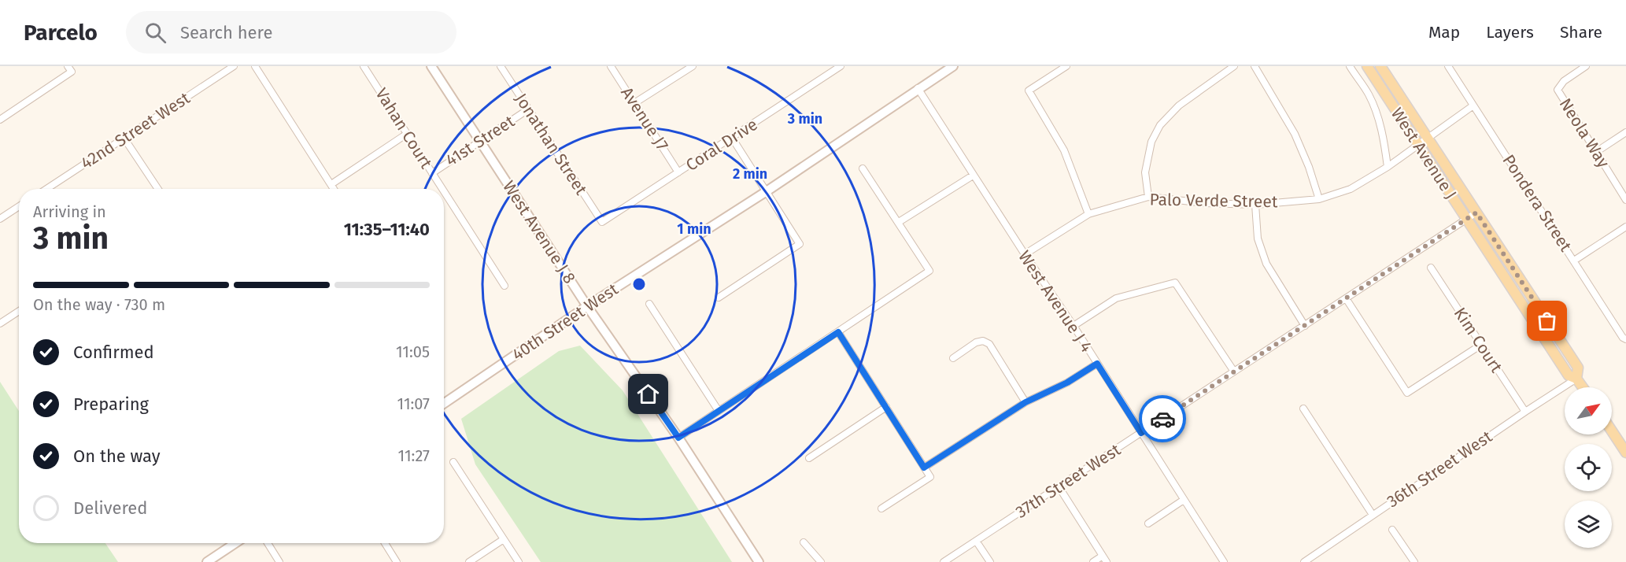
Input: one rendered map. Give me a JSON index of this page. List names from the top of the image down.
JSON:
{
  "streets": {
    "main road": ["West Avenue J", "West Avenue J 8", "40th Street West"],
    "street": [
      "Avenue J7",
      "Vahan Court",
      "42nd Street West",
      "Neola Way",
      "41st Street",
      "Jonathan Street",
      "Coral Drive",
      "Palo Verde Street",
      "Pondera Street",
      "West Avenue J 4",
      "Kim Court",
      "36th Street West",
      "37th Street West"
    ]
  },
  "crossings": [
    ["Avenue J7", "Coral Drive"],
    ["Vahan Court", "41st Street"],
    ["41st Street", "Jonathan Street"],
    ["41st Street", "West Avenue J 8"],
    ["Jonathan Street", "Coral Drive"],
    ["West Avenue J", "Palo Verde Street"],
    ["West Avenue J", "36th Street West"],
    ["West Avenue J", "37th Street West"],
    ["Palo Verde Street", "Pondera Street"],
    ["Palo Verde Street", "West Avenue J 4"],
    ["West Avenue J 8", "40th Street West"],
    ["West Avenue J 4", "40th Street West"],
    ["West Avenue J 4", "37th Street West"],
    ["Kim Court", "36th Street West"]
  ],
  "north": "top right",
  "page": {
    "header": "Parcelo",
    "search": "Search here",
    "nav": ["Map", "Layers", "Share"],
    "heading": ["3 min", "Arriving in", "11:35–11:40"],
    "bar": "On the way · 730 m",
    "list": [
      ["Confirmed", "11:05"],
      ["Preparing", "11:07"],
      ["On the way", "11:27"],
      "Delivered"
    ]
  },
  "rings": ["3 min", "2 min", "1 min"]
}
